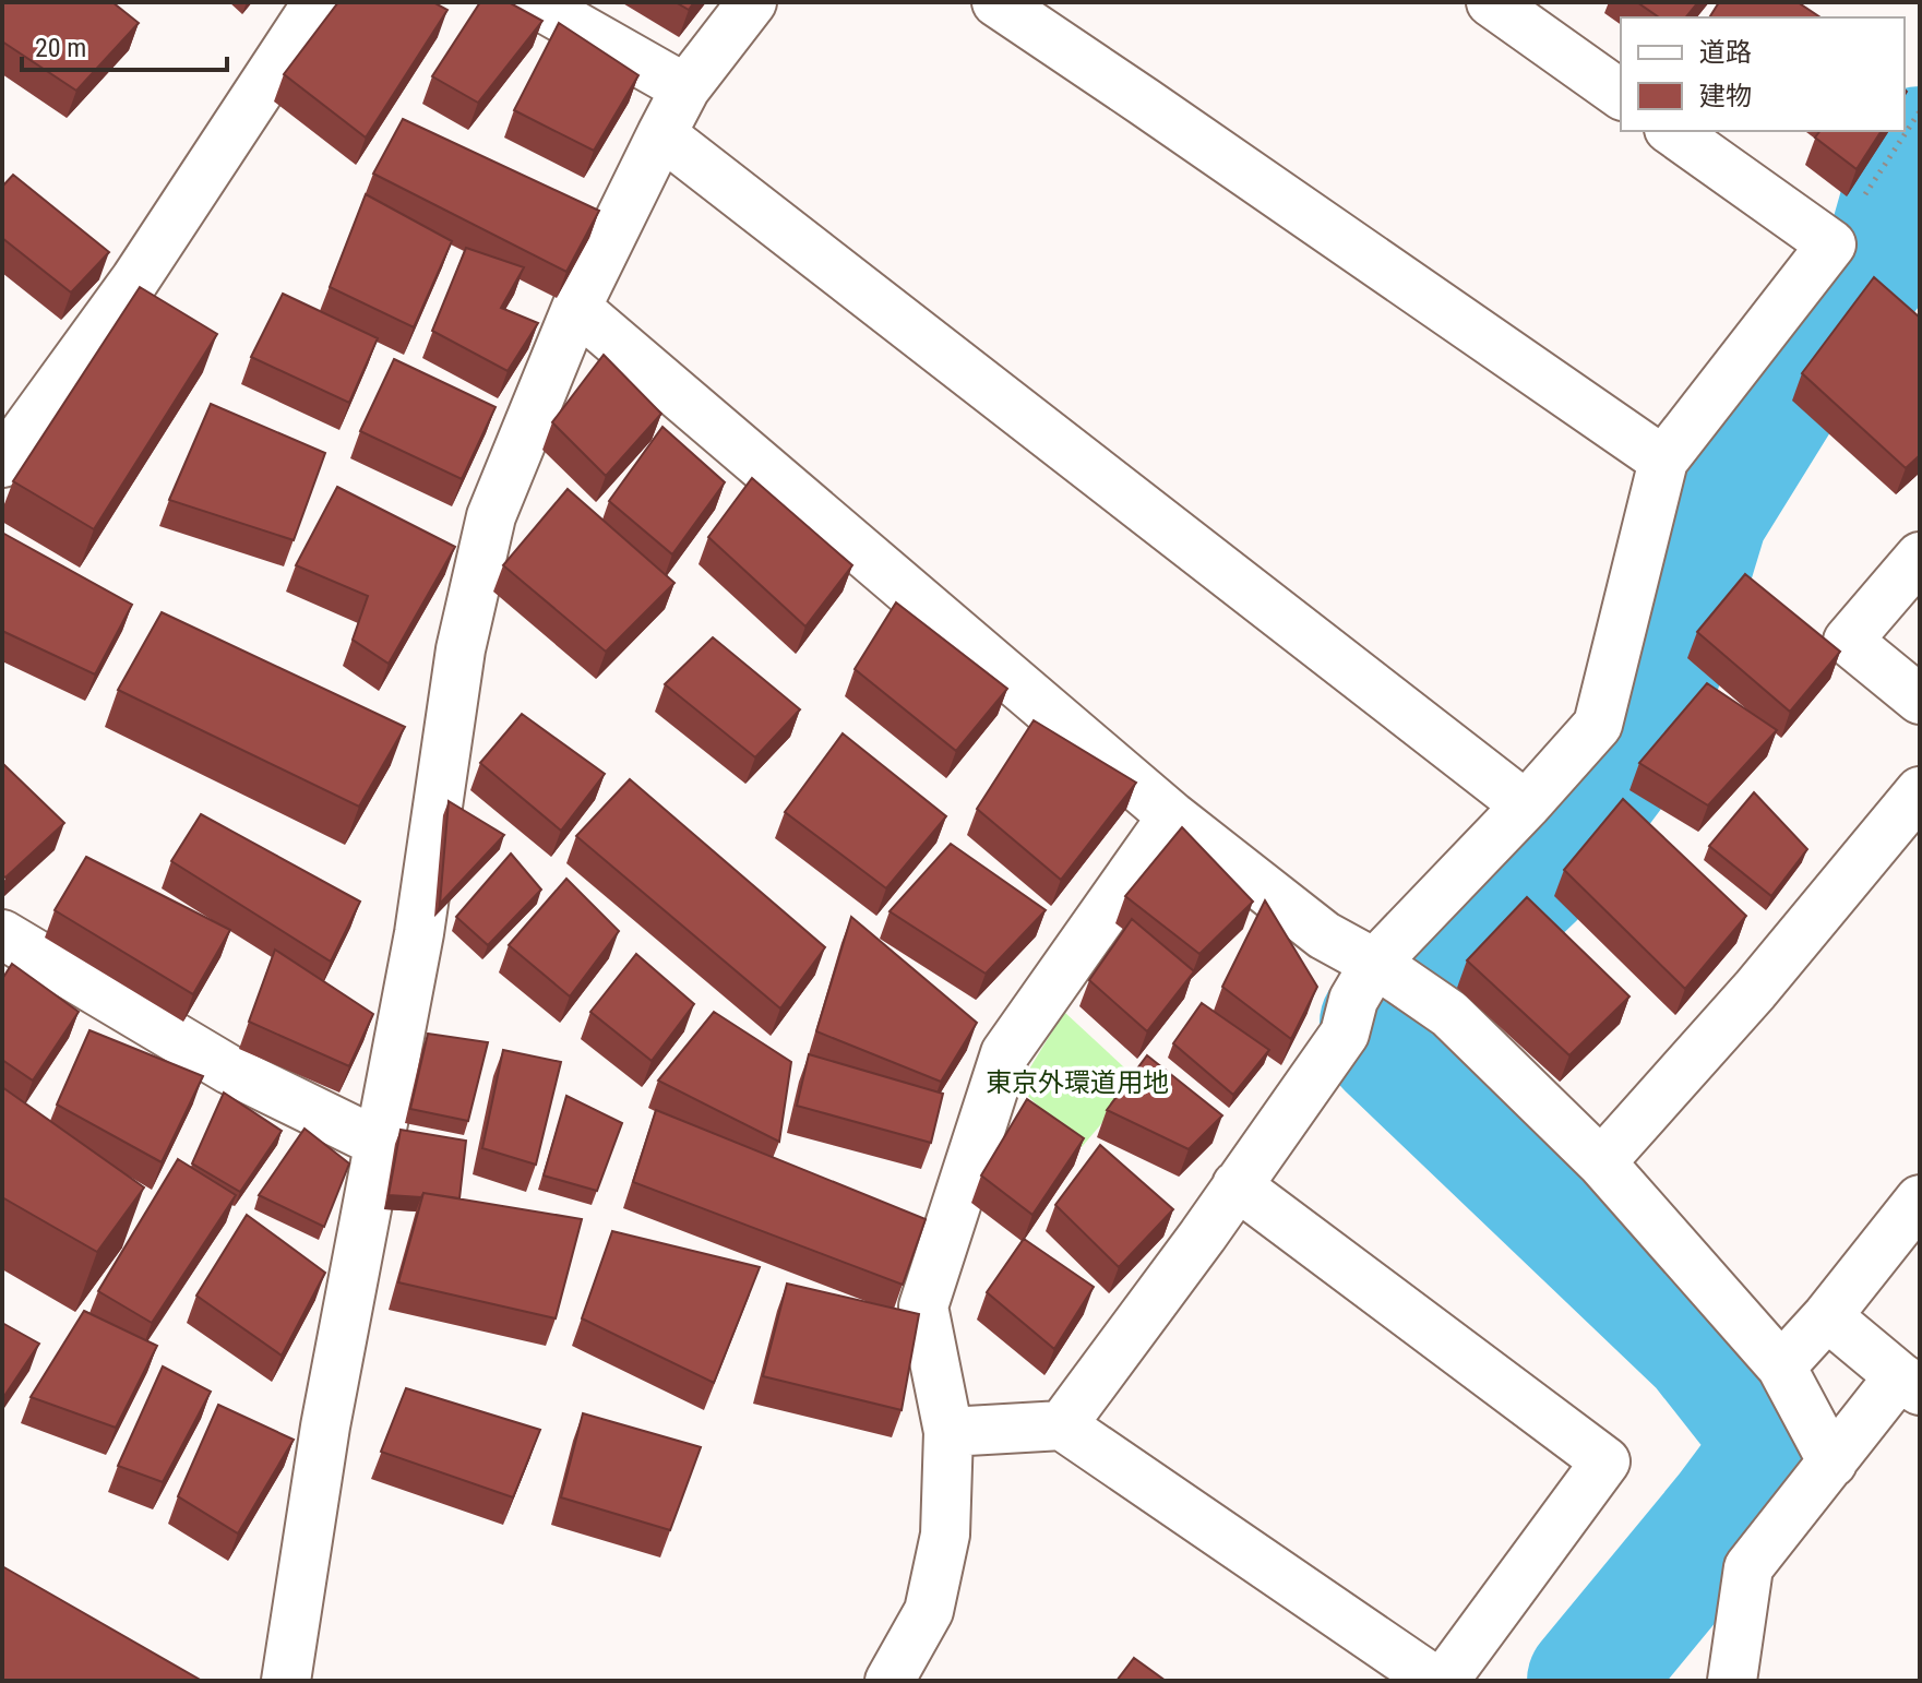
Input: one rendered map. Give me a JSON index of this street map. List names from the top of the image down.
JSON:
{
  "parks": ["東京外環道用地"],
  "legend": ["道路", "建物"],
  "scale_bar": "20 m"
}
